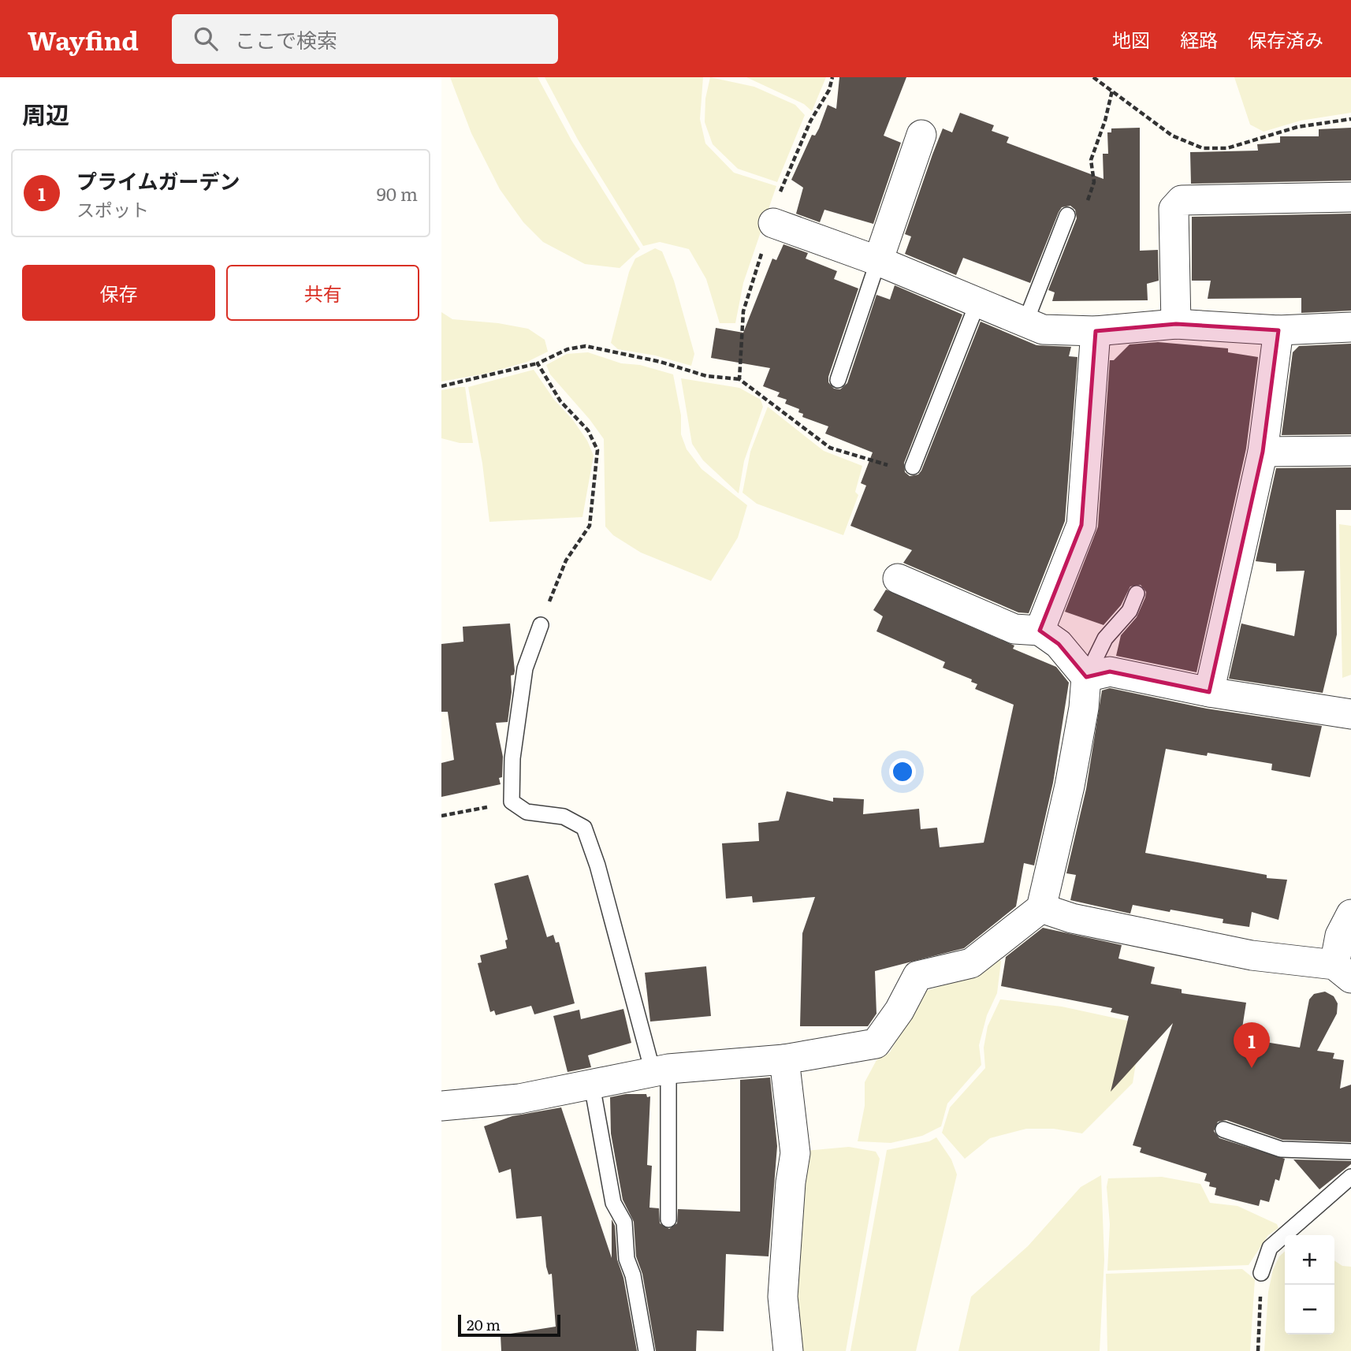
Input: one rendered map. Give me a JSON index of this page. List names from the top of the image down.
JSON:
{
  "scale_bar": "20 m",
  "page": {
    "header": "Wayfind",
    "search": "ここで検索",
    "nav": ["地図", "経路", "保存済み"],
    "heading": "周辺",
    "list": [
      {
        "mark": "1",
        "name": "プライムガーデン",
        "note": "スポット",
        "value": "90 m"
      }
    ],
    "buttons": ["保存", "共有"],
    "pins": "1",
    "map_buttons": ["+", "−"],
    "scale": "20 m"
  }
}
